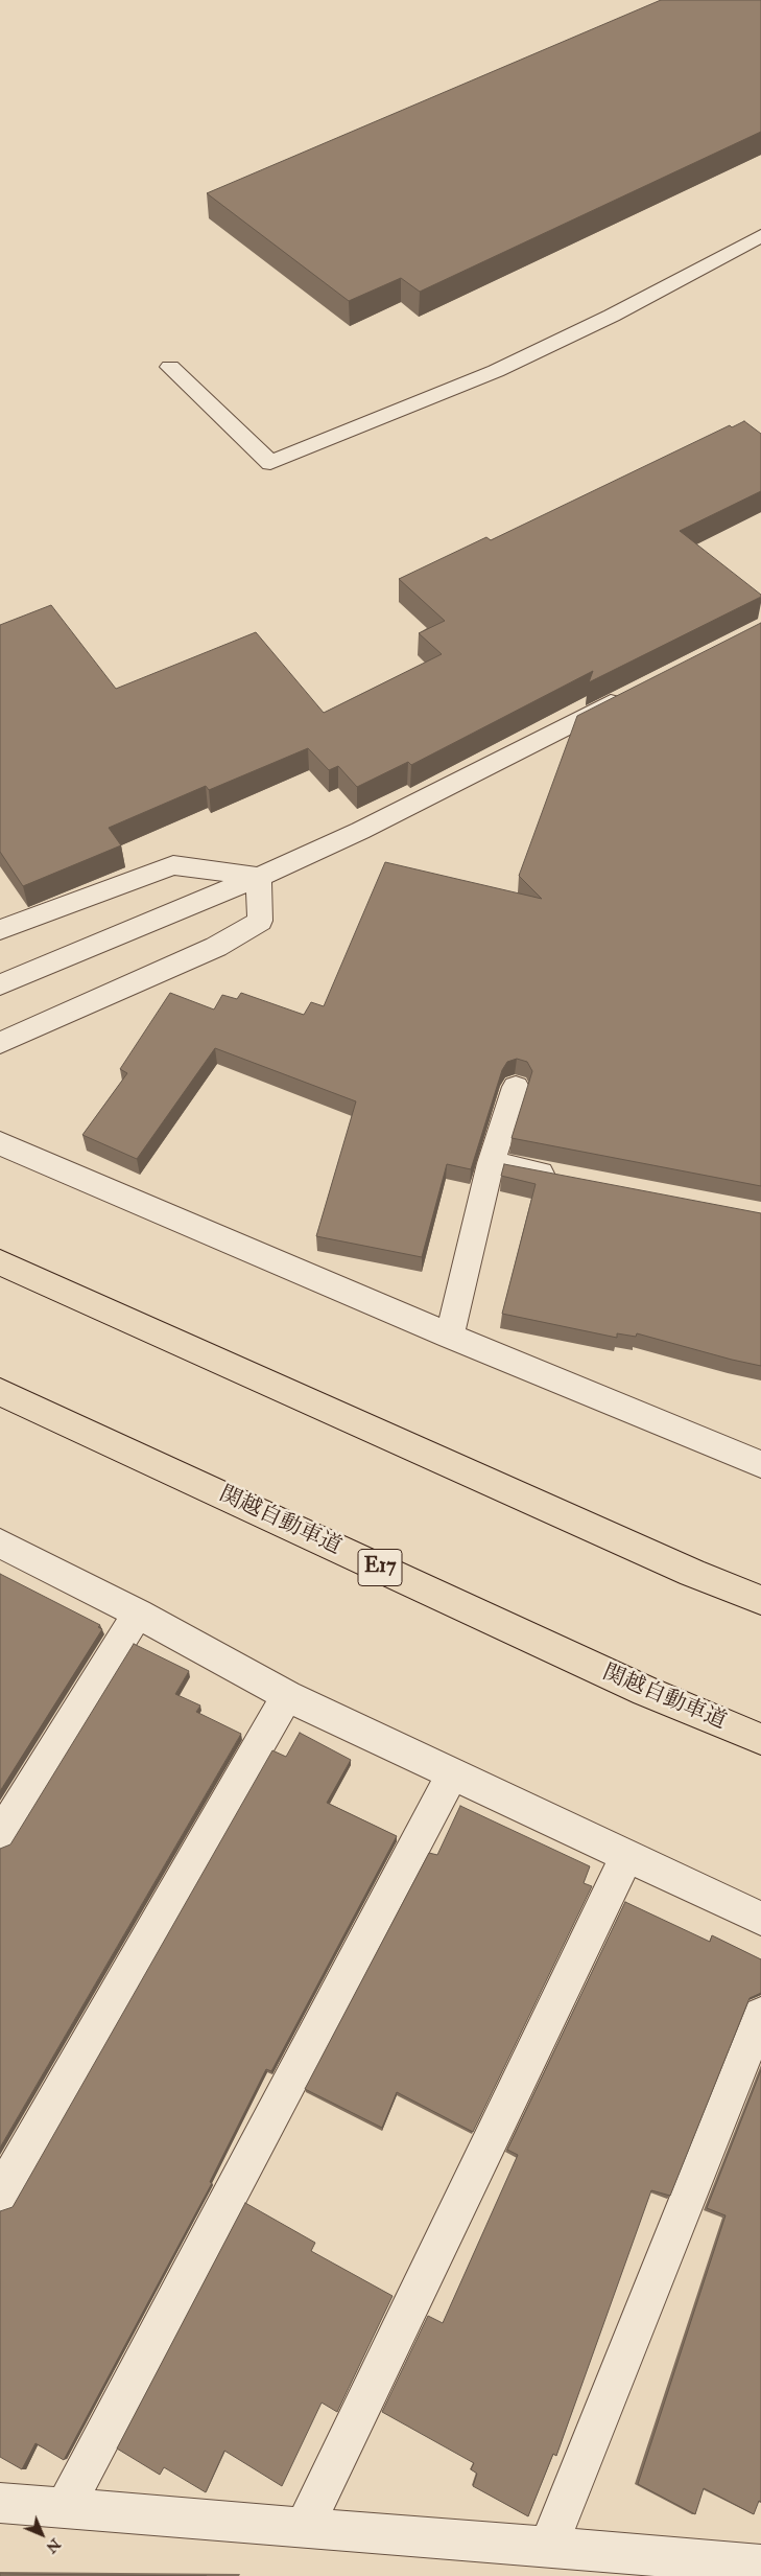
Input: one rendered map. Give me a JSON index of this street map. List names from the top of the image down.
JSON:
{
  "streets": {
    "highway": ["関越自動車道", "E17"]
  },
  "north": "bottom right"
}
